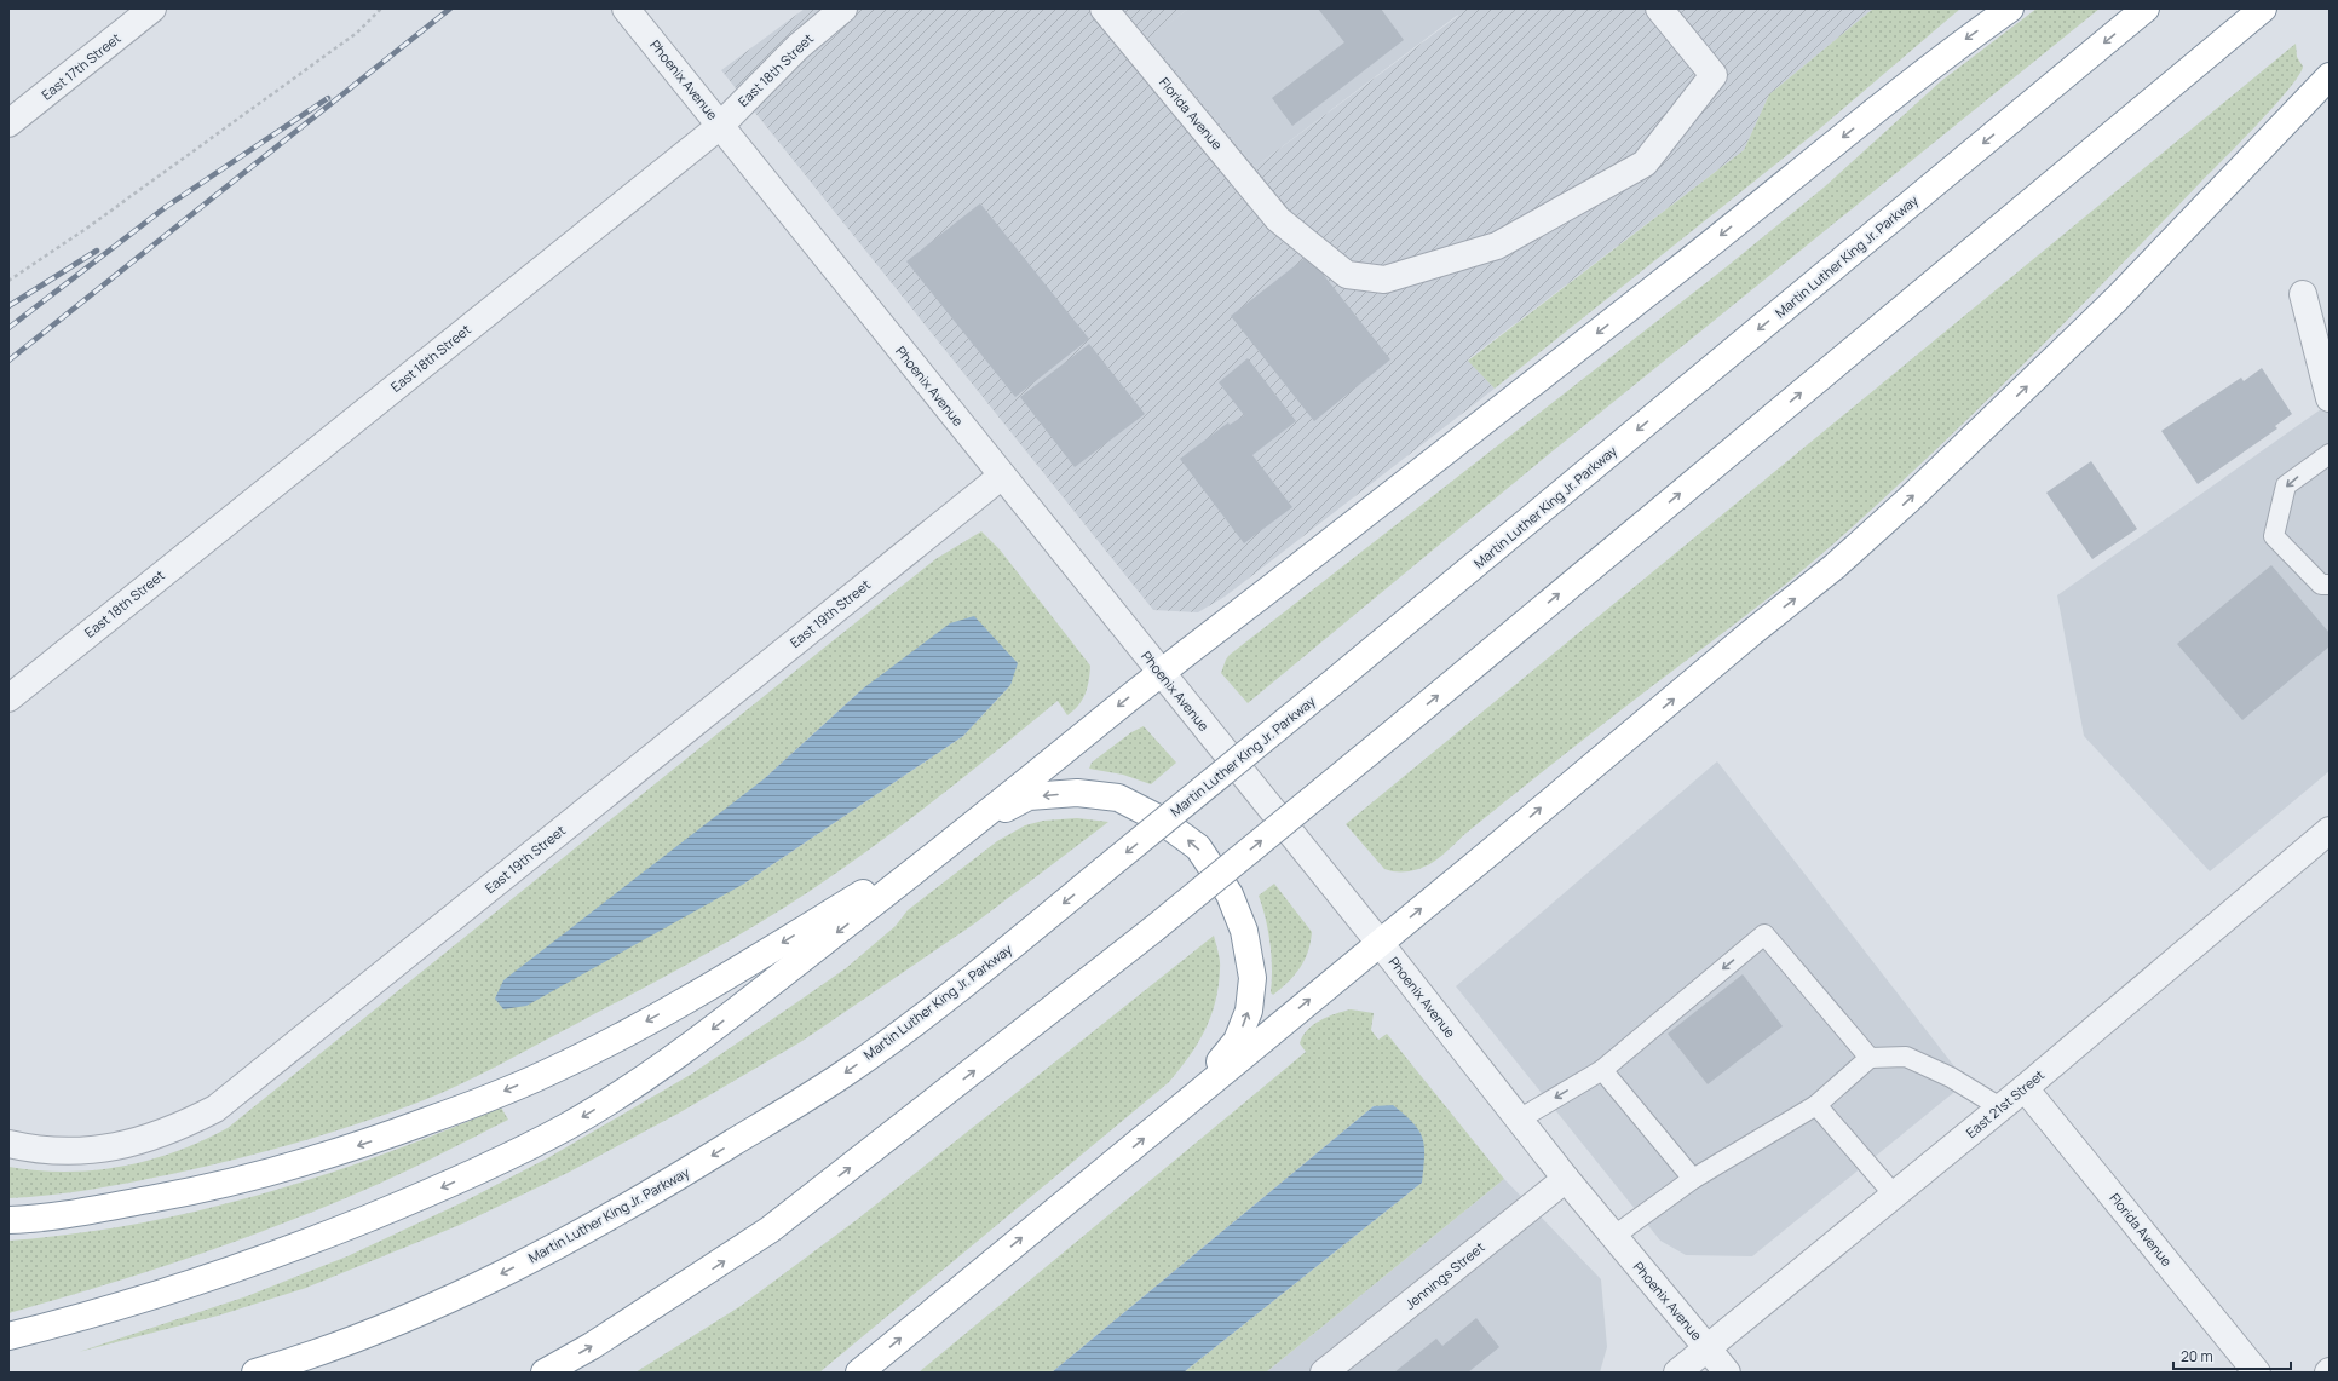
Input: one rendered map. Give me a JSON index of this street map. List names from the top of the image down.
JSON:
{
  "streets": {
    "highway": ["Martin Luther King Jr. Parkway"],
    "street": [
      "East 17th Street",
      "East 18th Street",
      "Phoenix Avenue",
      "Florida Avenue",
      "East 19th Street",
      "East 21st Street",
      "Jennings Street"
    ]
  },
  "crossings": [
    ["East 18th Street", "Phoenix Avenue"],
    ["Phoenix Avenue", "East 19th Street"],
    ["Phoenix Avenue", "East 21st Street"],
    ["Phoenix Avenue", "Jennings Street"],
    ["Florida Avenue", "East 21st Street"]
  ],
  "scale_bar": "20 m"
}
